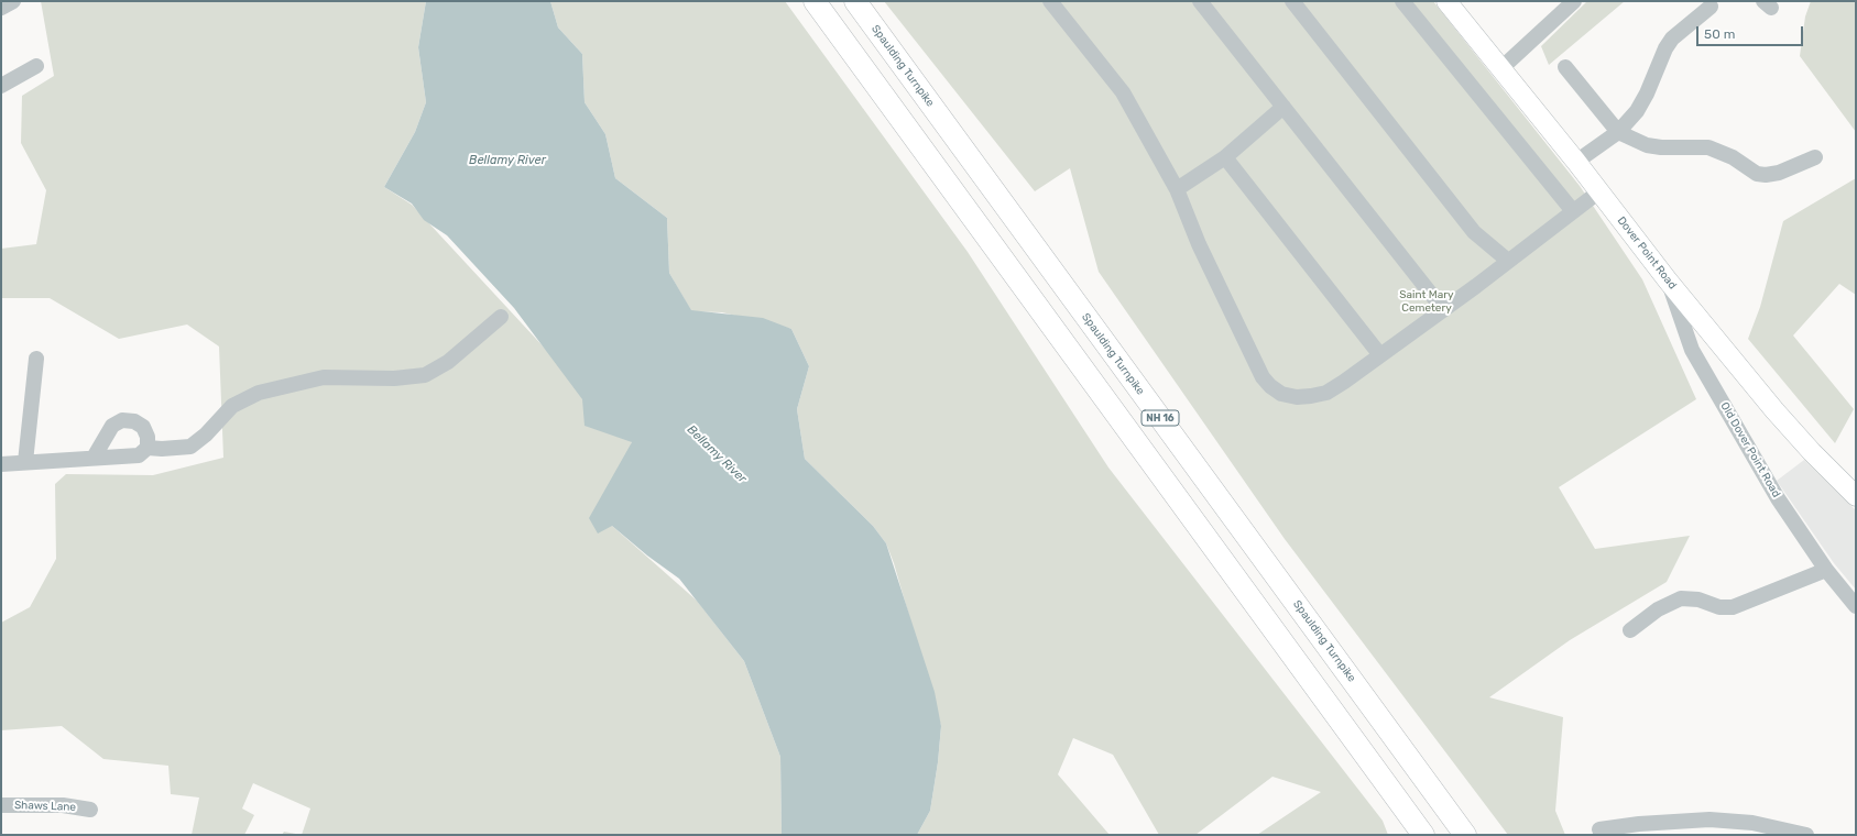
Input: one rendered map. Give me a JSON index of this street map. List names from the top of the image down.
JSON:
{
  "streets": {
    "highway": ["Spaulding Turnpike", "NH 16"],
    "main road": ["Dover Point Road"],
    "street": ["Old Dover Point Road", "Shaws Lane"]
  },
  "crossings": [
    ["Dover Point Road", "Old Dover Point Road"]
  ],
  "water": ["Bellamy River"],
  "parks": ["Saint Mary Cemetery"],
  "scale_bar": "50 m"
}
